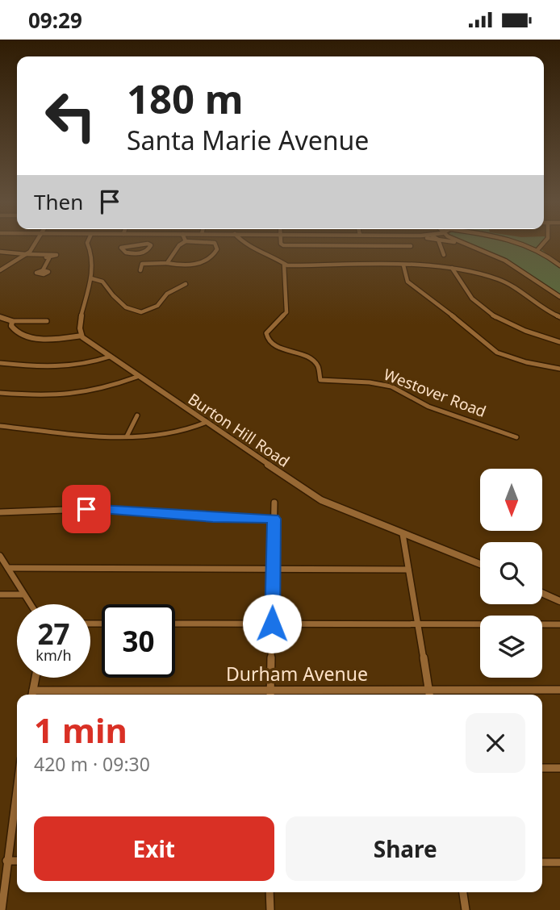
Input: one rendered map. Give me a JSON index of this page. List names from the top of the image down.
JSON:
{
  "streets": {
    "street": ["Westover Road", "Burton Hill Road", "Durham Avenue"]
  },
  "north": "bottom",
  "page": {
    "status": "09:29",
    "turn": ["180 m", "Santa Marie Avenue"],
    "then": "Then",
    "speed": "27 km/h",
    "limit": "30",
    "heading": ["1 min", "420 m · 09:30"],
    "buttons": ["Exit", "Share"]
  }
}
